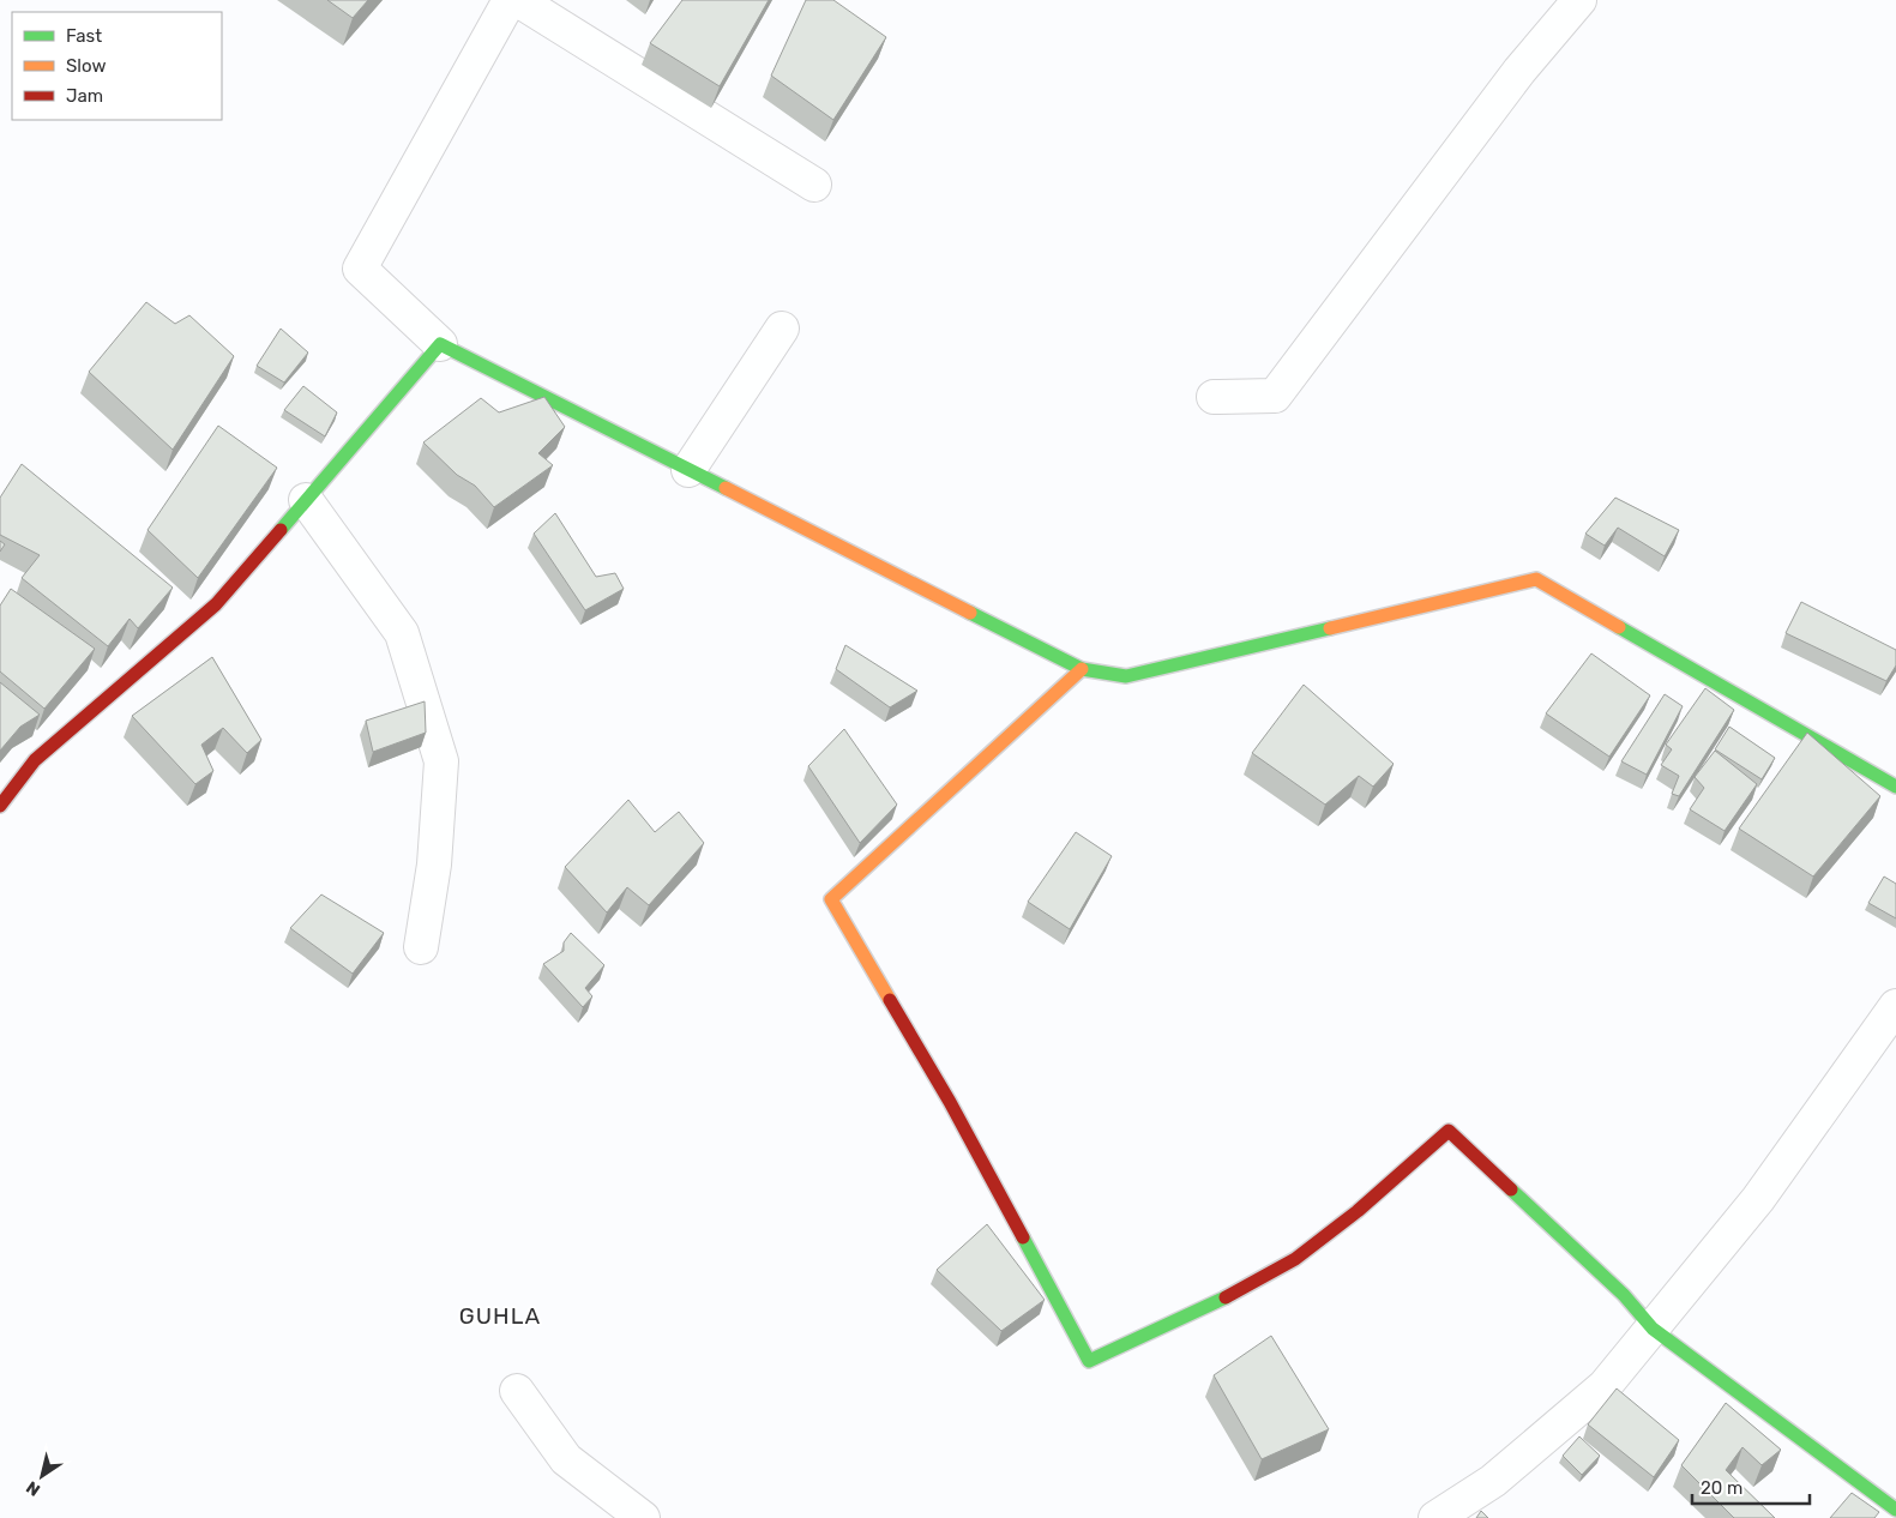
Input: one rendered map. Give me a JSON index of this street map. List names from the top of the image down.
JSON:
{
  "districts": ["GUHLA"],
  "legend": ["Fast", "Slow", "Jam"],
  "scale_bar": "20 m",
  "north": "bottom left"
}
